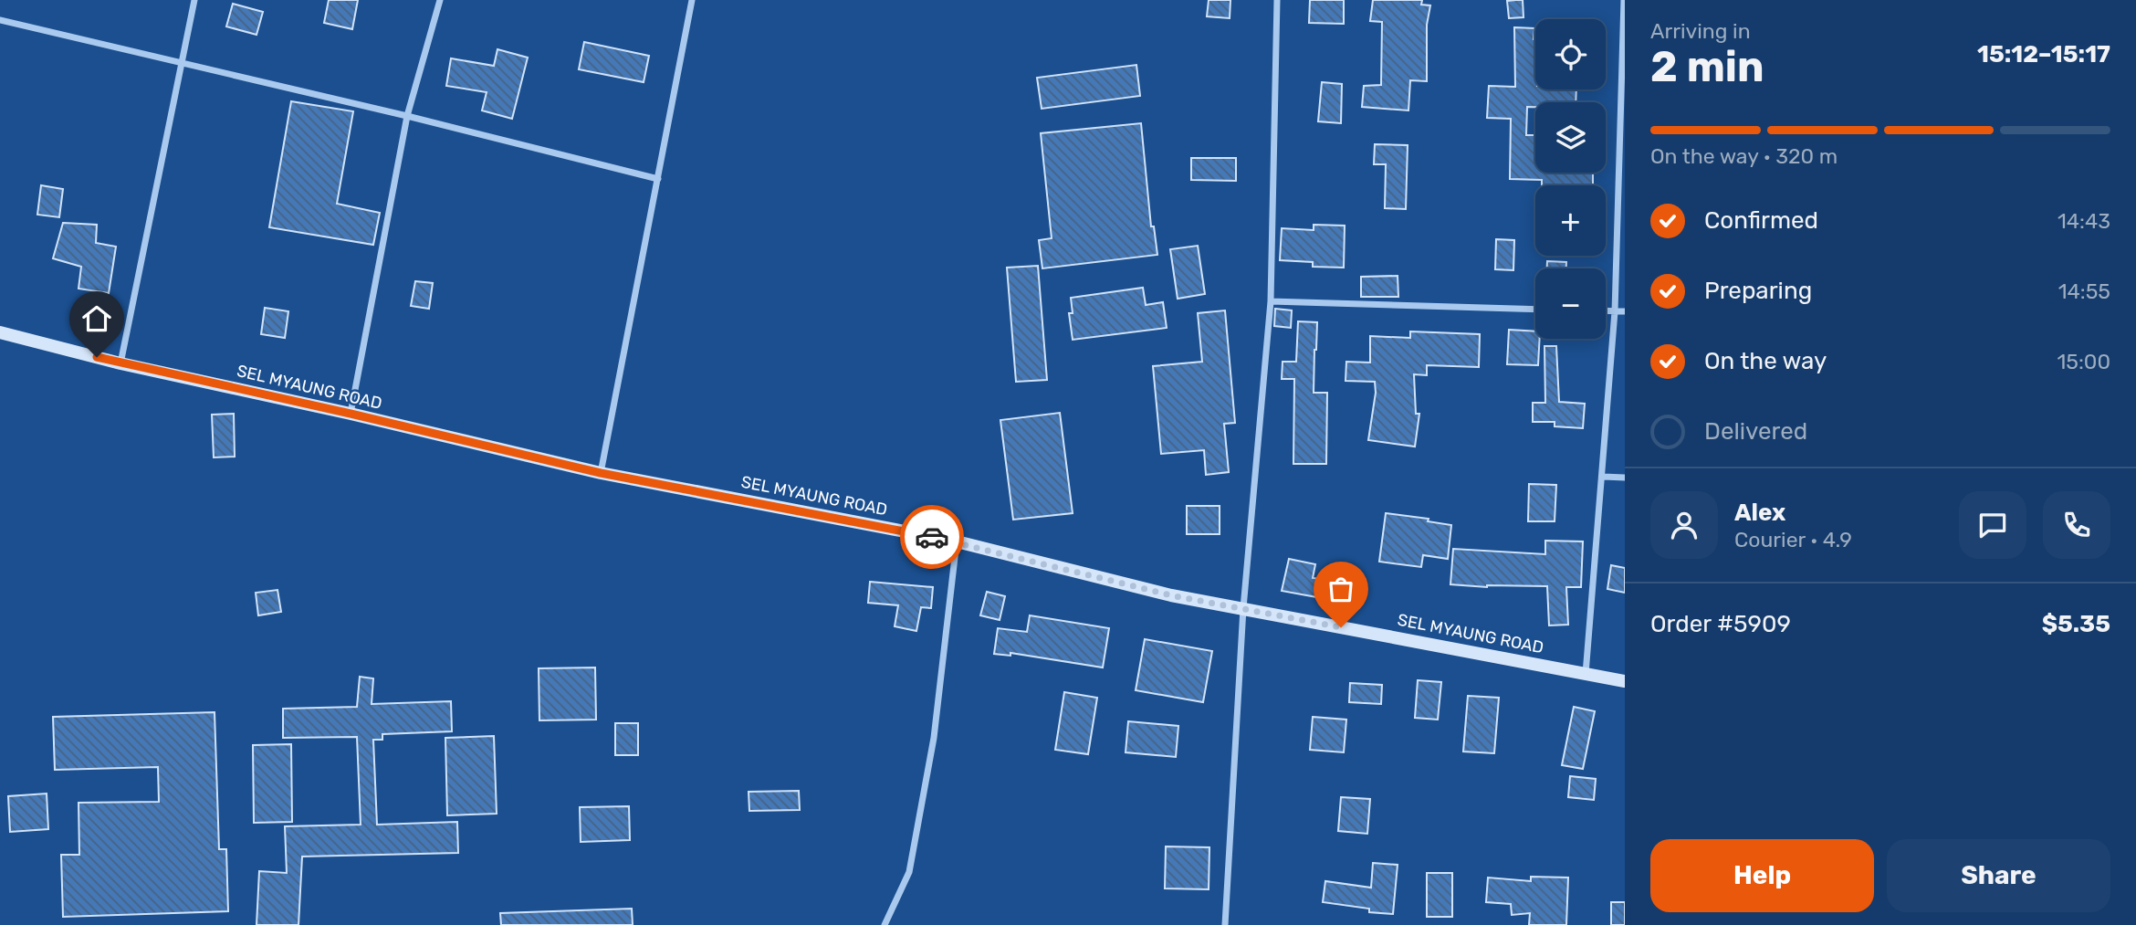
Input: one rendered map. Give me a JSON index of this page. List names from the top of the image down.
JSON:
{
  "streets": {
    "main road": ["SEL MYAUNG ROAD"]
  },
  "page": {
    "heading": ["2 min", "Arriving in", "15:12–15:17"],
    "panel": [
      "Alex",
      "Courier · 4.9",
      "Order #5909",
      "$5.35"
    ],
    "map_buttons": ["+", "−"],
    "bar": "On the way · 320 m",
    "list": [
      ["Confirmed", "14:43"],
      ["Preparing", "14:55"],
      ["On the way", "15:00"],
      "Delivered"
    ],
    "buttons": ["Help", "Share"]
  }
}
